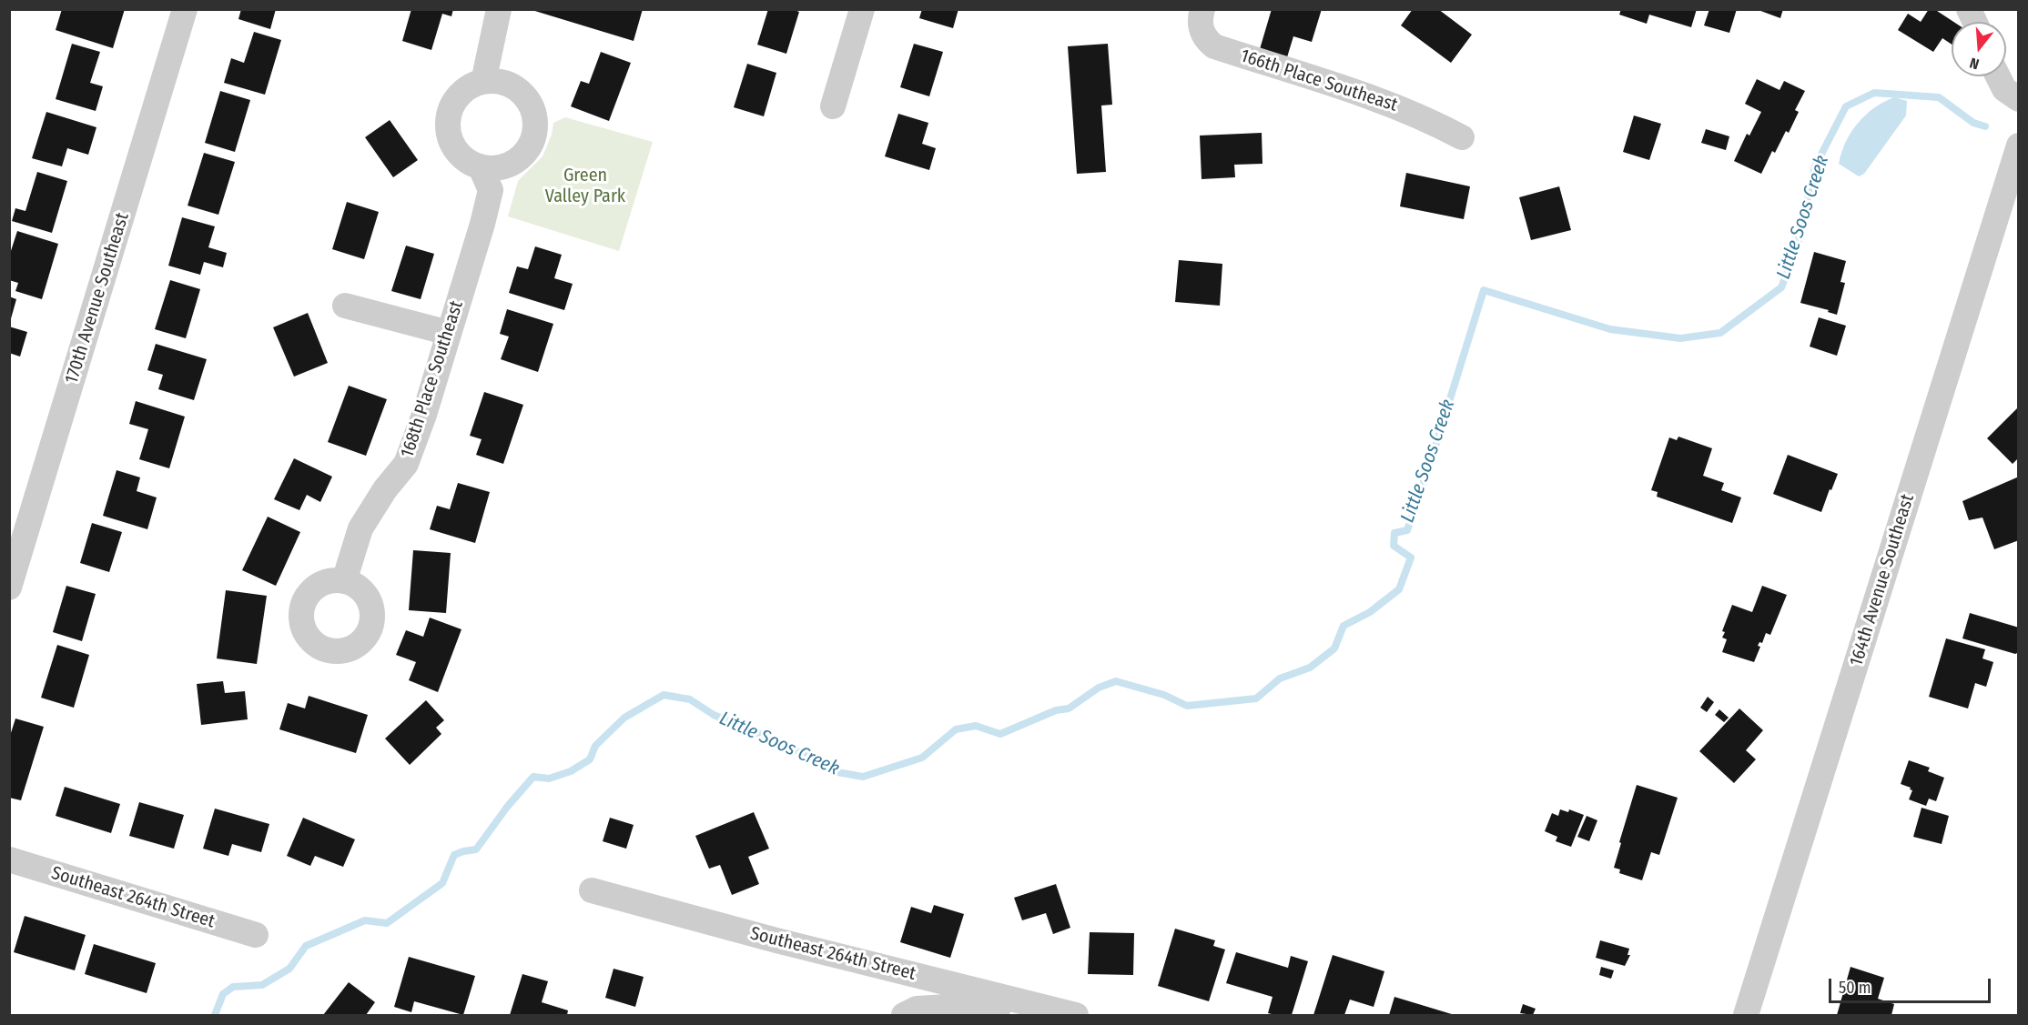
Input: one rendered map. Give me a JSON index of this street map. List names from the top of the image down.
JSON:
{
  "streets": {
    "street": [
      "166th Place Southeast",
      "170th Avenue Southeast",
      "168th Place Southeast",
      "164th Avenue Southeast",
      "Southeast 264th Street"
    ]
  },
  "water": ["Little Soos Creek"],
  "parks": ["Green Valley Park"],
  "scale_bar": "50 m",
  "north": "bottom"
}
